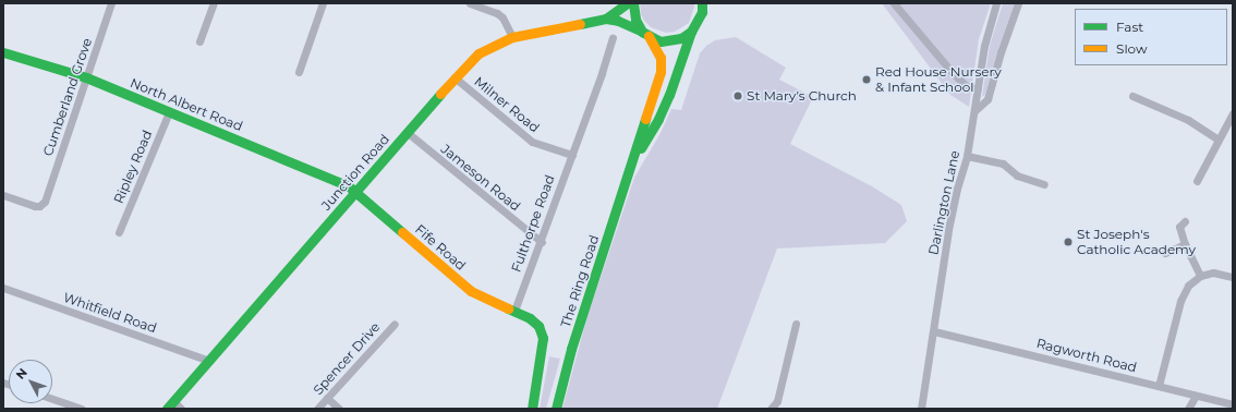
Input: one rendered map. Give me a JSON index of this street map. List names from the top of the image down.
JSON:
{
  "streets": {
    "main road": [
      "North Albert Road",
      "Junction Road",
      "Fife Road",
      "The Ring Road"
    ],
    "street": [
      "Cumberland Grove",
      "Milner Road",
      "Ripley Road",
      "Jameson Road",
      "Darlington Lane",
      "Fulthorpe Road",
      "Whitfield Road",
      "Ragworth Road",
      "Spencer Drive"
    ]
  },
  "crossings": [
    ["Cumberland Grove", "North Albert Road"],
    ["North Albert Road", "Ripley Road"],
    ["North Albert Road", "Junction Road"],
    ["North Albert Road", "Fife Road"],
    ["Milner Road", "Junction Road"],
    ["Milner Road", "Fulthorpe Road"],
    ["Junction Road", "Jameson Road"],
    ["Junction Road", "Fife Road"],
    ["Junction Road", "The Ring Road"],
    ["Junction Road", "Whitfield Road"],
    ["Jameson Road", "Fulthorpe Road"],
    ["Darlington Lane", "Ragworth Road"],
    ["Fulthorpe Road", "Fife Road"]
  ],
  "places": ["Red House Nursery & Infant School", "St Mary’s Church", "St Joseph's Catholic Academy"],
  "legend": ["Fast", "Slow"],
  "north": "top left"
}
